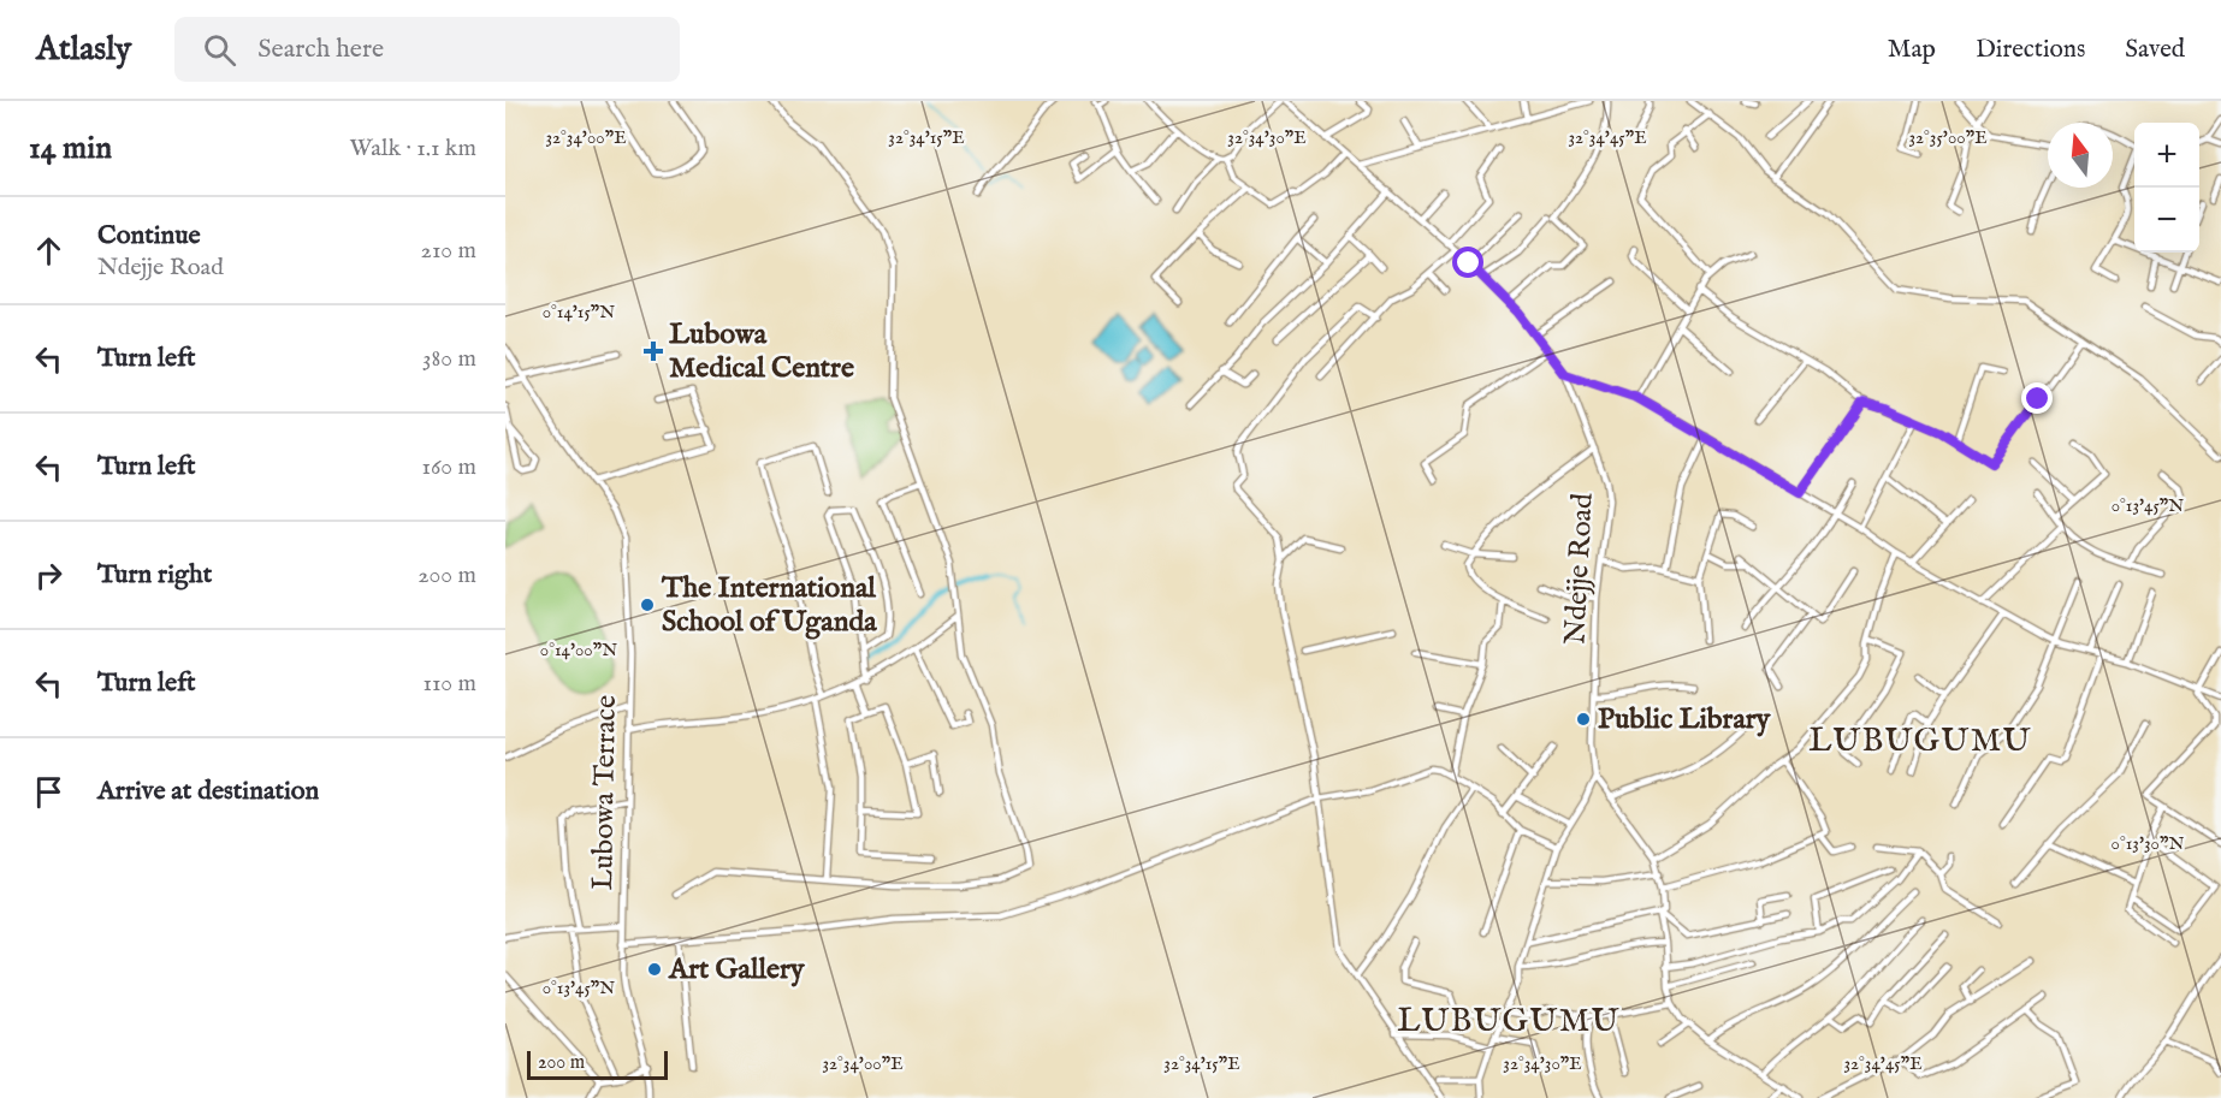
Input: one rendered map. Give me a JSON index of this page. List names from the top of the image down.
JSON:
{
  "streets": {
    "street": ["Ndejje Road", "Lubowa Terrace"]
  },
  "districts": ["LUBUGUMU", "LUBUGUMU"],
  "places": {
    "health": ["Lubowa Medical Centre"],
    "other": ["The International School of Uganda", "Public Library", "Art Gallery"]
  },
  "scale_bar": "200 m",
  "north": "top",
  "page": {
    "header": "Atlasly",
    "search": "Search here",
    "nav": ["Map", "Directions", "Saved"],
    "heading": ["14 min", "Walk · 1.1 km"],
    "map_buttons": ["+", "−"],
    "list": [
      ["Continue", "Ndejje Road", "210 m"],
      ["Turn left", "380 m"],
      ["Turn left", "160 m"],
      ["Turn right", "200 m"],
      ["Turn left", "110 m"],
      "Arrive at destination"
    ],
    "scale": "200 m"
  },
  "coordinates": [
    "32°34'00\"E",
    "32°34'15\"E",
    "32°34'30\"E",
    "32°34'45\"E",
    "32°35'00\"E",
    "0°14'15\"N",
    "0°13'45\"N",
    "0°14'00\"N",
    "0°13'30\"N"
  ]
}
